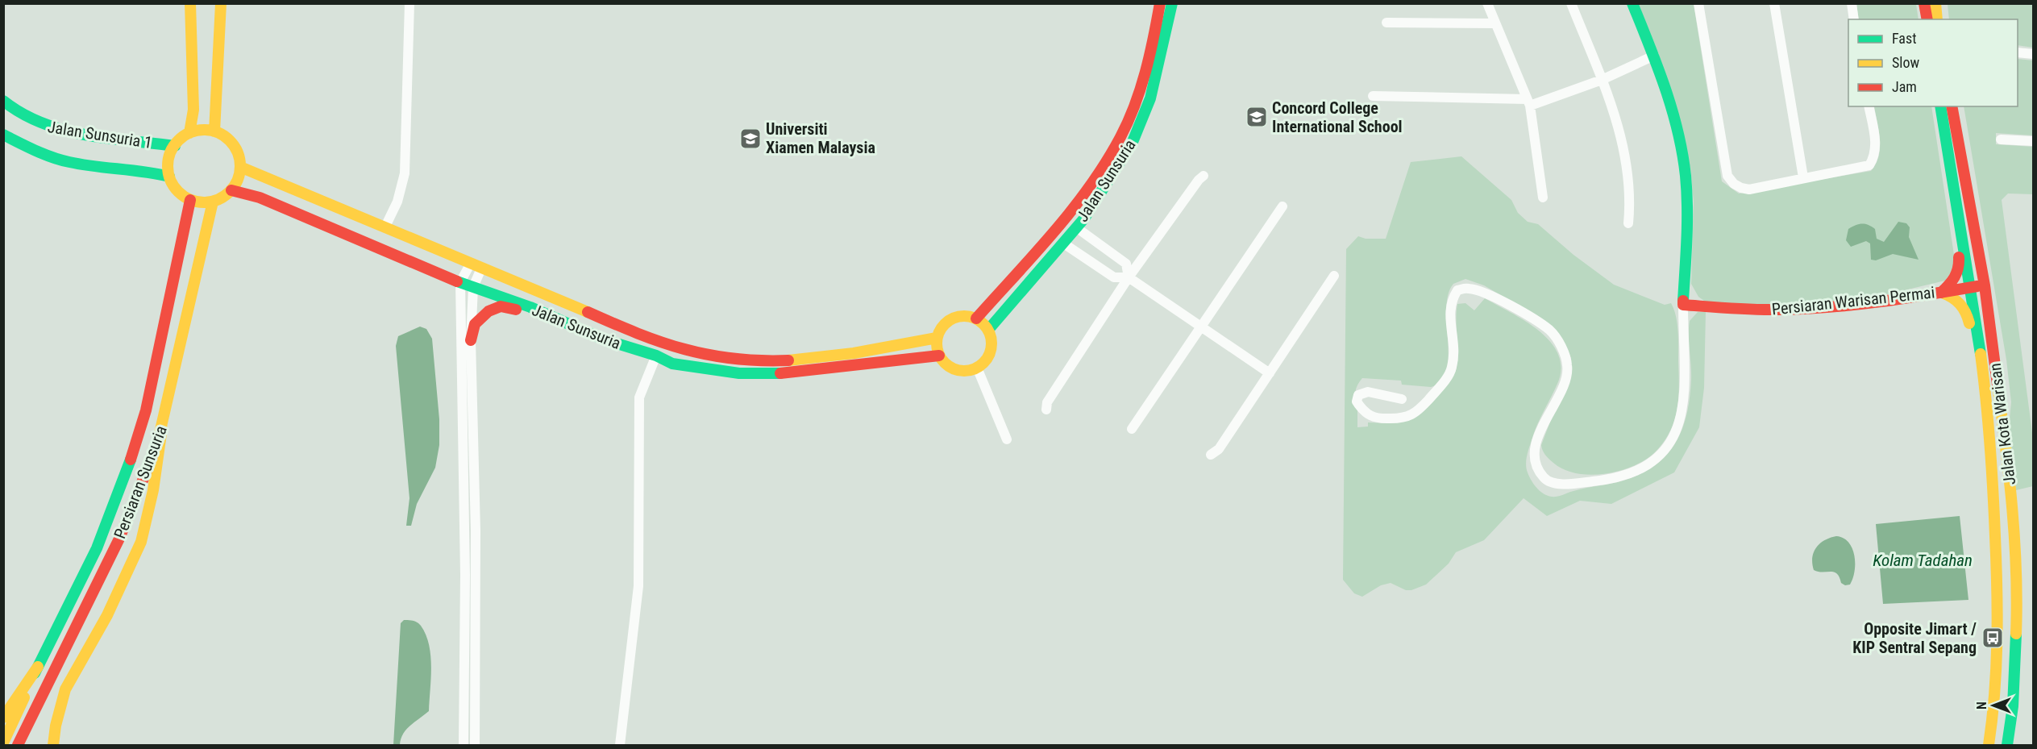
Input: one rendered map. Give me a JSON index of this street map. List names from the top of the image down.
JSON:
{
  "streets": {
    "main road": [
      "Jalan Sunsuria 1",
      "Jalan Sunsuria",
      "Persiaran Warisan Permai",
      "Jalan Kota Warisan",
      "Persiaran Sunsuria"
    ]
  },
  "crossings": [
    ["Jalan Sunsuria 1", "Jalan Sunsuria"],
    ["Jalan Sunsuria 1", "Persiaran Sunsuria"],
    ["Jalan Sunsuria", "Persiaran Sunsuria"],
    ["Persiaran Warisan Permai", "Jalan Kota Warisan"]
  ],
  "water": ["Kolam Tadahan"],
  "places": {
    "school or university": ["Concord College International School", "Universiti Xiamen Malaysia"],
    "bus stop": ["Opposite Jimart / KIP Sentral Sepang"]
  },
  "legend": ["Fast", "Slow", "Jam"],
  "north": "left"
}
